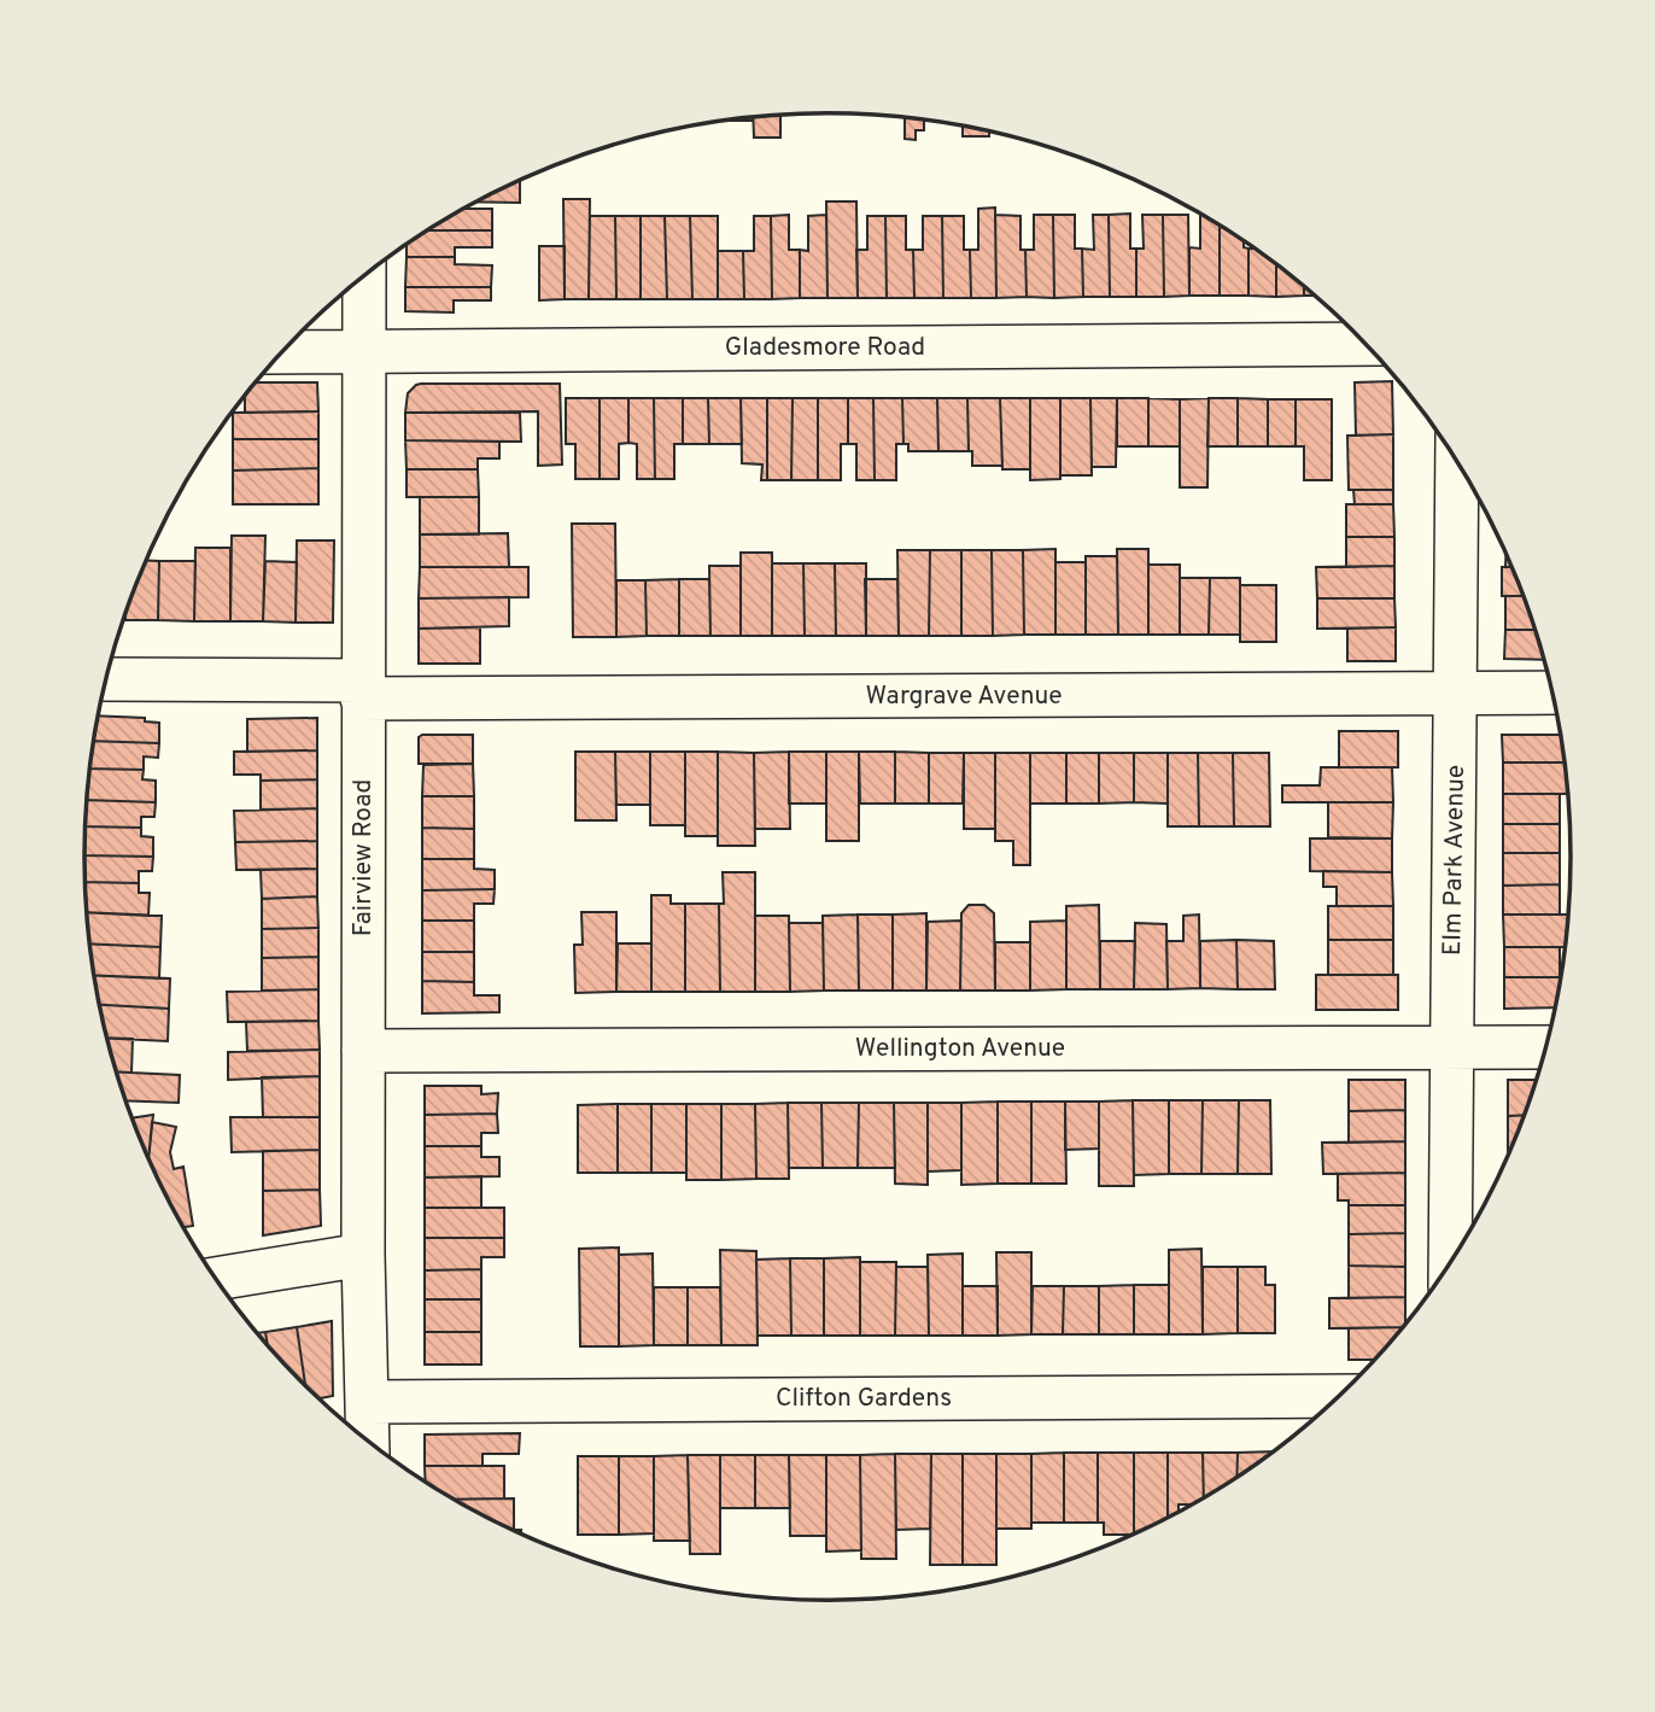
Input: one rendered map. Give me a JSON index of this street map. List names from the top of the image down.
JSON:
{
  "streets": {
    "street": [
      "Gladesmore Road",
      "Wargrave Avenue",
      "Fairview Road",
      "Elm Park Avenue",
      "Wellington Avenue",
      "Clifton Gardens"
    ]
  },
  "crossings": [
    ["Gladesmore Road", "Fairview Road"],
    ["Wargrave Avenue", "Fairview Road"],
    ["Wargrave Avenue", "Elm Park Avenue"],
    ["Fairview Road", "Wellington Avenue"],
    ["Fairview Road", "Clifton Gardens"],
    ["Elm Park Avenue", "Wellington Avenue"]
  ]
}
